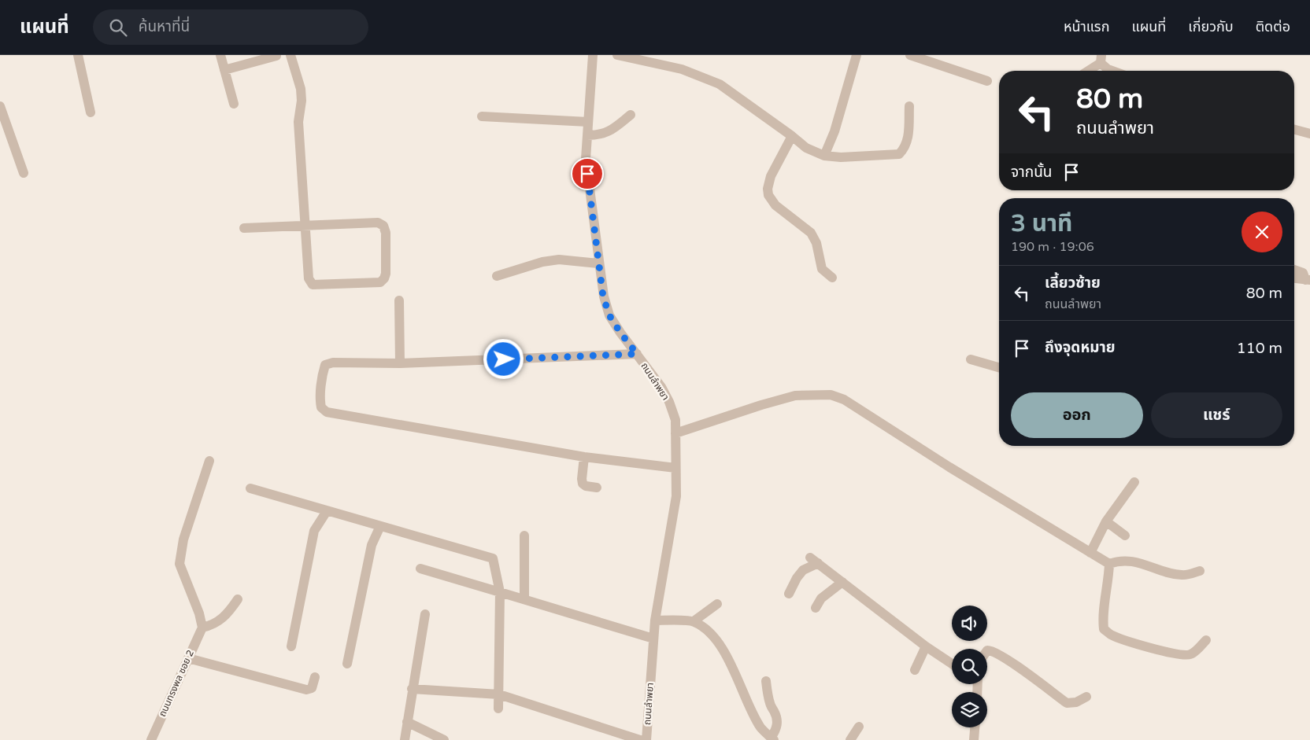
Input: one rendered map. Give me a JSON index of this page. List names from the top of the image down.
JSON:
{
  "streets": {
    "street": ["ถนนลำพยา", "ถนนทรงพล ซอย 2"]
  },
  "page": {
    "header": "แผนที่",
    "search": "ค้นหาที่นี่",
    "nav": [
      "หน้าแรก",
      "แผนที่",
      "เกี่ยวกับ",
      "ติดต่อ"
    ],
    "turn": ["80 m", "ถนนลำพยา"],
    "then": "จากนั้น",
    "heading": ["3 นาที", "190 m · 19:06"],
    "list": [
      {
        "name": "เลี้ยวซ้าย",
        "note": "ถนนลำพยา",
        "value": "80 m"
      },
      {
        "name": "ถึงจุดหมาย",
        "value": "110 m"
      }
    ],
    "buttons": ["ออก", "แชร์"]
  }
}
